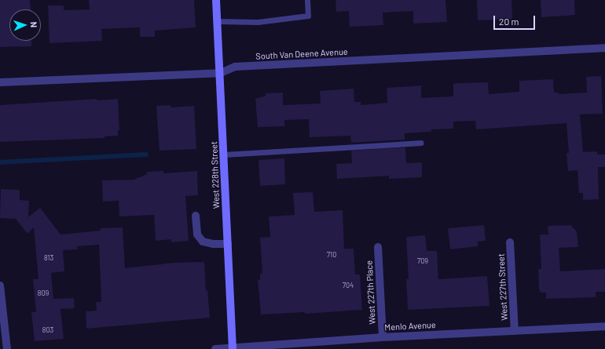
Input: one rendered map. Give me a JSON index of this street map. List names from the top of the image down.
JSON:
{
  "streets": {
    "street": [
      "South Van Deene Avenue",
      "West 228th Street",
      "West 227th Street",
      "West 227th Place",
      "Menlo Avenue"
    ]
  },
  "crossings": [
    ["South Van Deene Avenue", "West 228th Street"],
    ["West 228th Street", "Menlo Avenue"],
    ["West 227th Street", "Menlo Avenue"],
    ["West 227th Place", "Menlo Avenue"]
  ],
  "house_numbers": [
    "710",
    "813",
    "709",
    "704",
    "809",
    "803"
  ],
  "scale_bar": "20 m",
  "north": "right"
}
